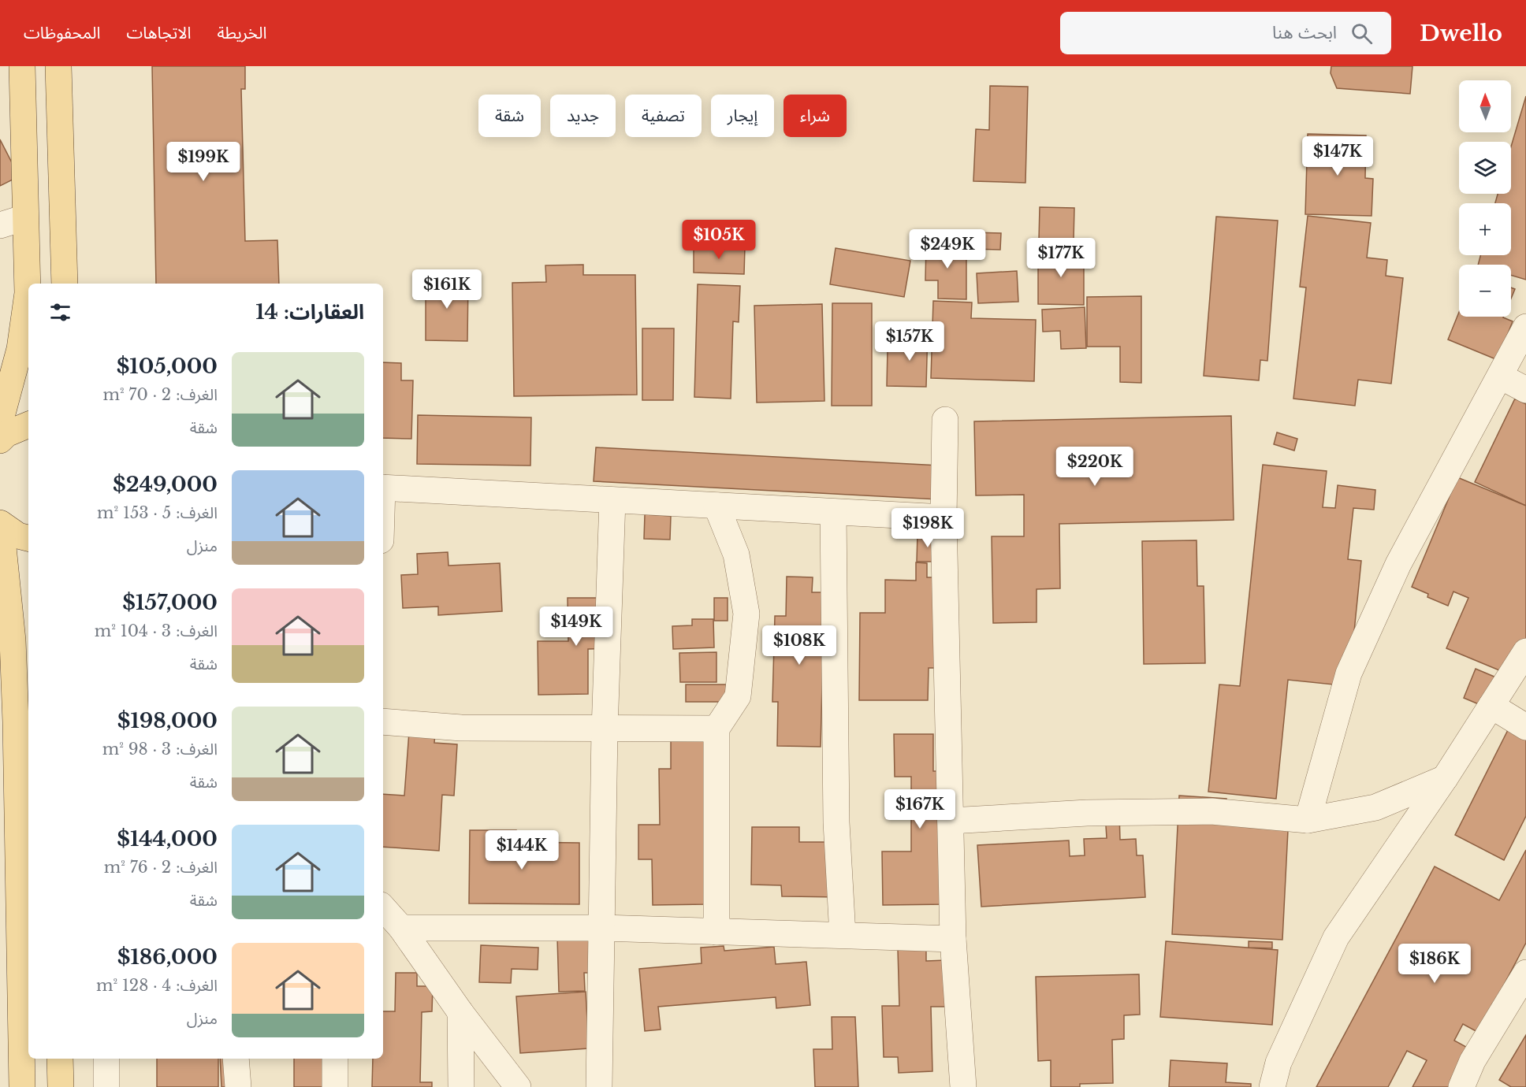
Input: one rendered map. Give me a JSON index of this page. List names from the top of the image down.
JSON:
{
  "north": "top",
  "page": {
    "header": "Dwello",
    "search": "ابحث هنا",
    "nav": ["الخريطة", "الاتجاهات", "المحفوظات"],
    "map_buttons": ["+", "−"],
    "chip": [
      "شراء",
      "إيجار",
      "تصفية",
      "جديد",
      "شقة"
    ],
    "price": [
      "$147K",
      "$199K",
      "$105K",
      "$249K",
      "$177K",
      "$161K",
      "$157K",
      "$220K",
      "$198K",
      "$149K",
      "$108K",
      "$167K",
      "$144K",
      "$186K"
    ],
    "heading": "العقارات: 14",
    "list": [
      {
        "name": "$105,000",
        "note": "الغرف: 2 · 70 m² · شقة"
      },
      {
        "name": "$249,000",
        "note": "الغرف: 5 · 153 m² · منزل"
      },
      {
        "name": "$157,000",
        "note": "الغرف: 3 · 104 m² · شقة"
      },
      {
        "name": "$198,000",
        "note": "الغرف: 3 · 98 m² · شقة"
      },
      {
        "name": "$144,000",
        "note": "الغرف: 2 · 76 m² · شقة"
      },
      {
        "name": "$186,000",
        "note": "الغرف: 4 · 128 m² · منزل"
      }
    ]
  }
}
